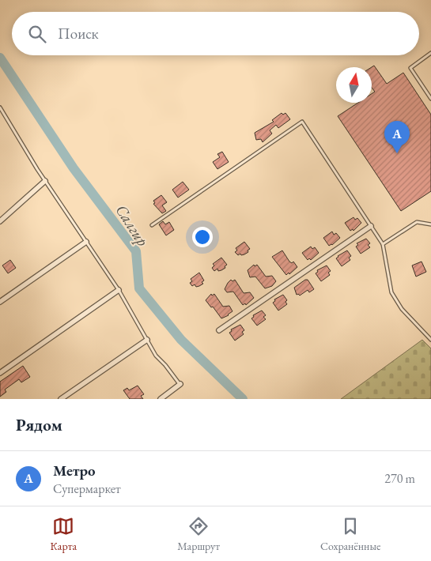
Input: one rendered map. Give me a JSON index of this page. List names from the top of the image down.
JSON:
{
  "water": ["Салгир"],
  "north": "top",
  "page": {
    "search": "Поиск",
    "pins": "A",
    "heading": "Рядом",
    "list": [
      {
        "mark": "A",
        "name": "Метро",
        "note": "Супермаркет",
        "value": "270 m"
      }
    ],
    "nav": ["Карта", "Маршрут", "Сохранённые"]
  }
}
